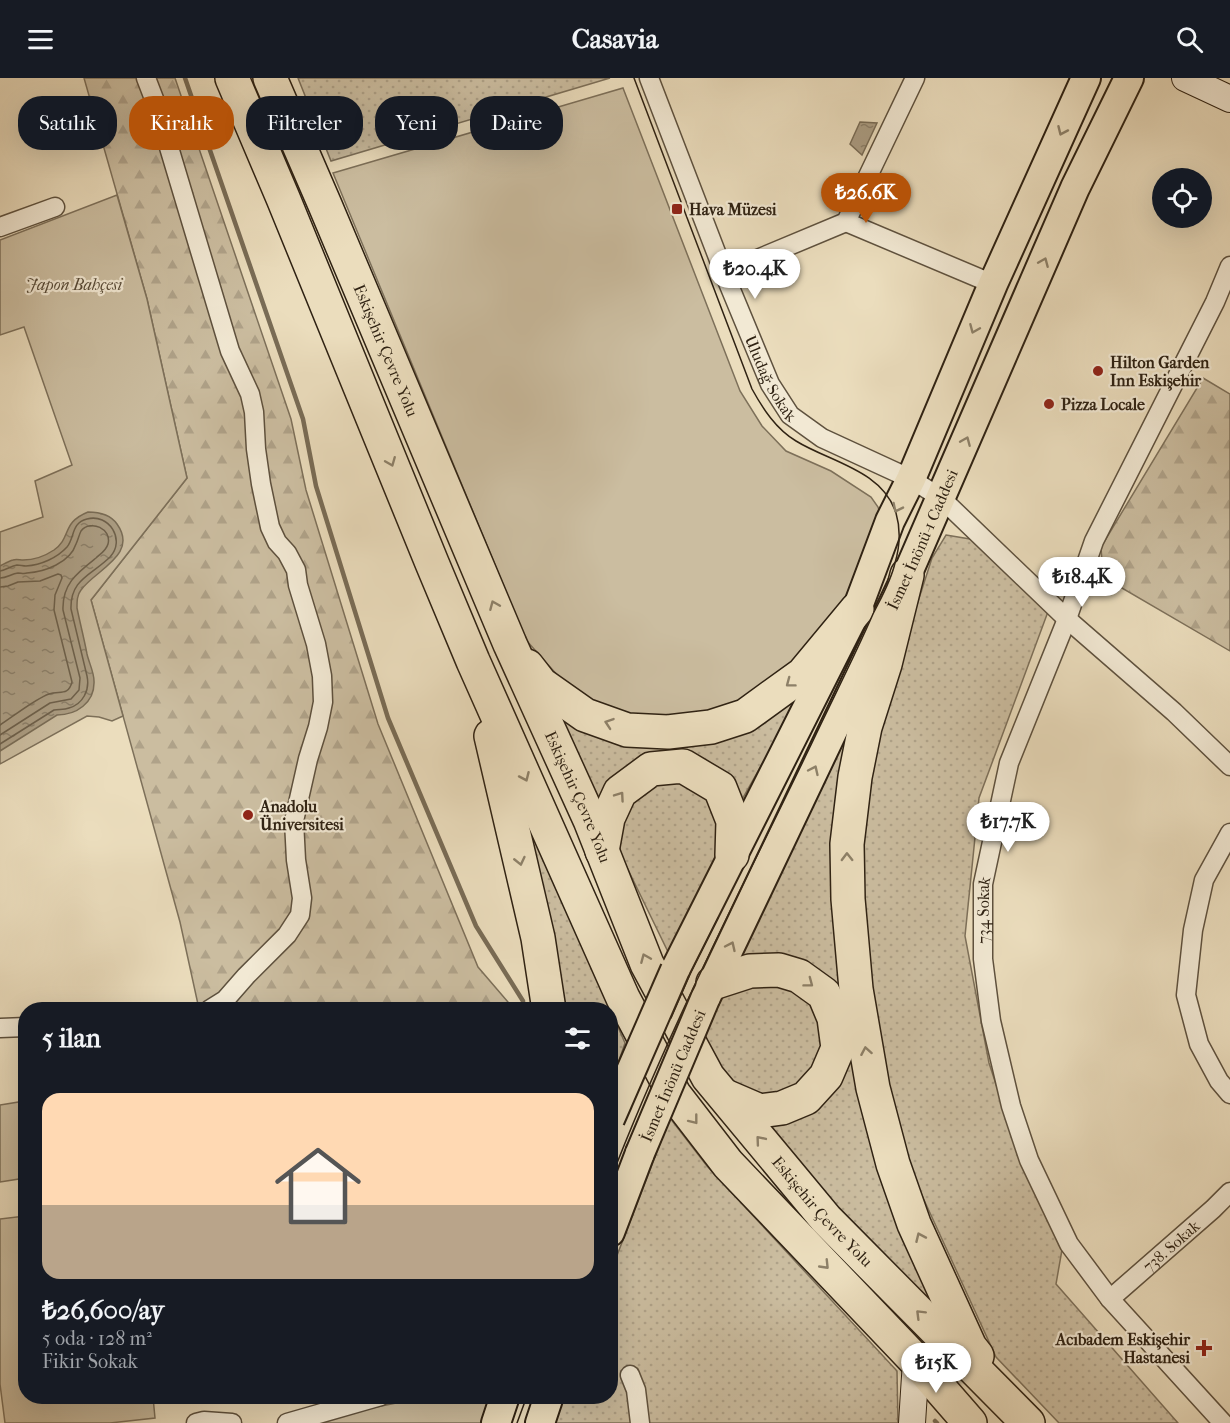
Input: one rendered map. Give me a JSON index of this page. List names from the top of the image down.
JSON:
{
  "streets": {
    "highway": ["Eskişehir Çevre Yolu"],
    "main road": ["İsmet İnönü-1 Caddesi", "İsmet İnönü Caddesi"],
    "street": ["Uludağ Sokak", "734 Sokak", "738. Sokak"]
  },
  "crossings": [
    ["Uludağ Sokak", "İsmet İnönü-1 Caddesi"],
    ["Uludağ Sokak", "734 Sokak"],
    ["İsmet İnönü-1 Caddesi", "İsmet İnönü Caddesi"],
    ["734 Sokak", "738. Sokak"]
  ],
  "parks": ["Japon Bahçesi"],
  "places": {
    "transit": ["Hava Müzesi"],
    "other": ["Hilton Garden Inn Eskişehir", "Pizza Locale", "Anadolu Üniversitesi"],
    "health": ["Acıbadem Eskişehir Hastanesi"]
  },
  "page": {
    "header": "Casavia",
    "chip": [
      "Satılık",
      "Kiralık",
      "Filtreler",
      "Yeni",
      "Daire"
    ],
    "price": [
      "₺26.6K",
      "₺20.4K",
      "₺18.4K",
      "₺17.7K",
      "₺15K"
    ],
    "heading": "5 ilan",
    "list": [
      {
        "name": "₺26,600/ay",
        "note": "5 oda · 128 m² · Fikir Sokak"
      }
    ]
  }
}
